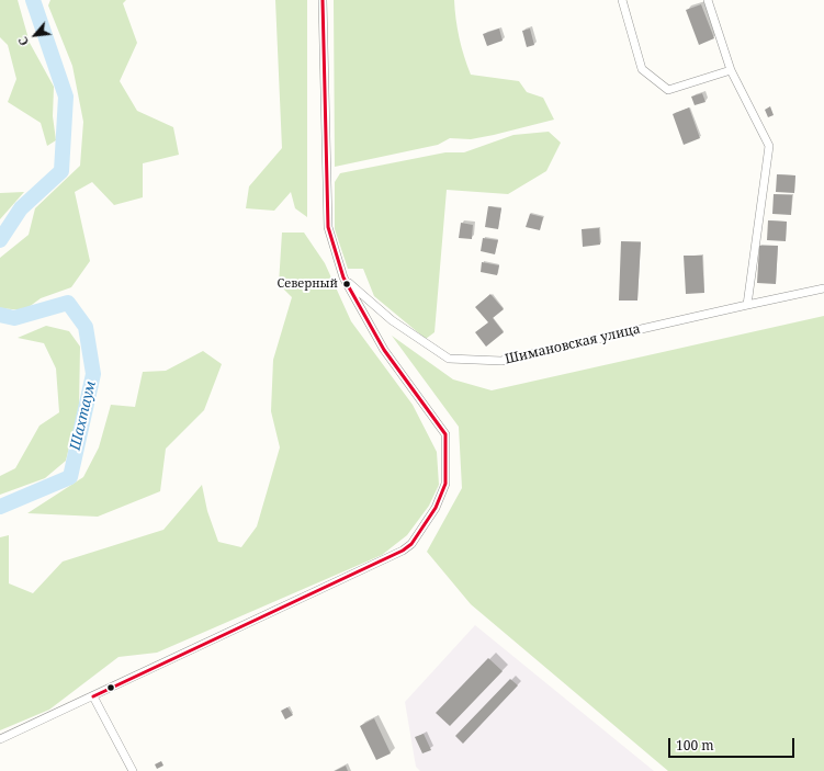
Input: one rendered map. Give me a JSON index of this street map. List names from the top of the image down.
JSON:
{
  "streets": {
    "street": ["Шимановская улица"]
  },
  "water": ["Шахтаум"],
  "places": ["Северный"],
  "scale_bar": "100 m",
  "north": "bottom left"
}
